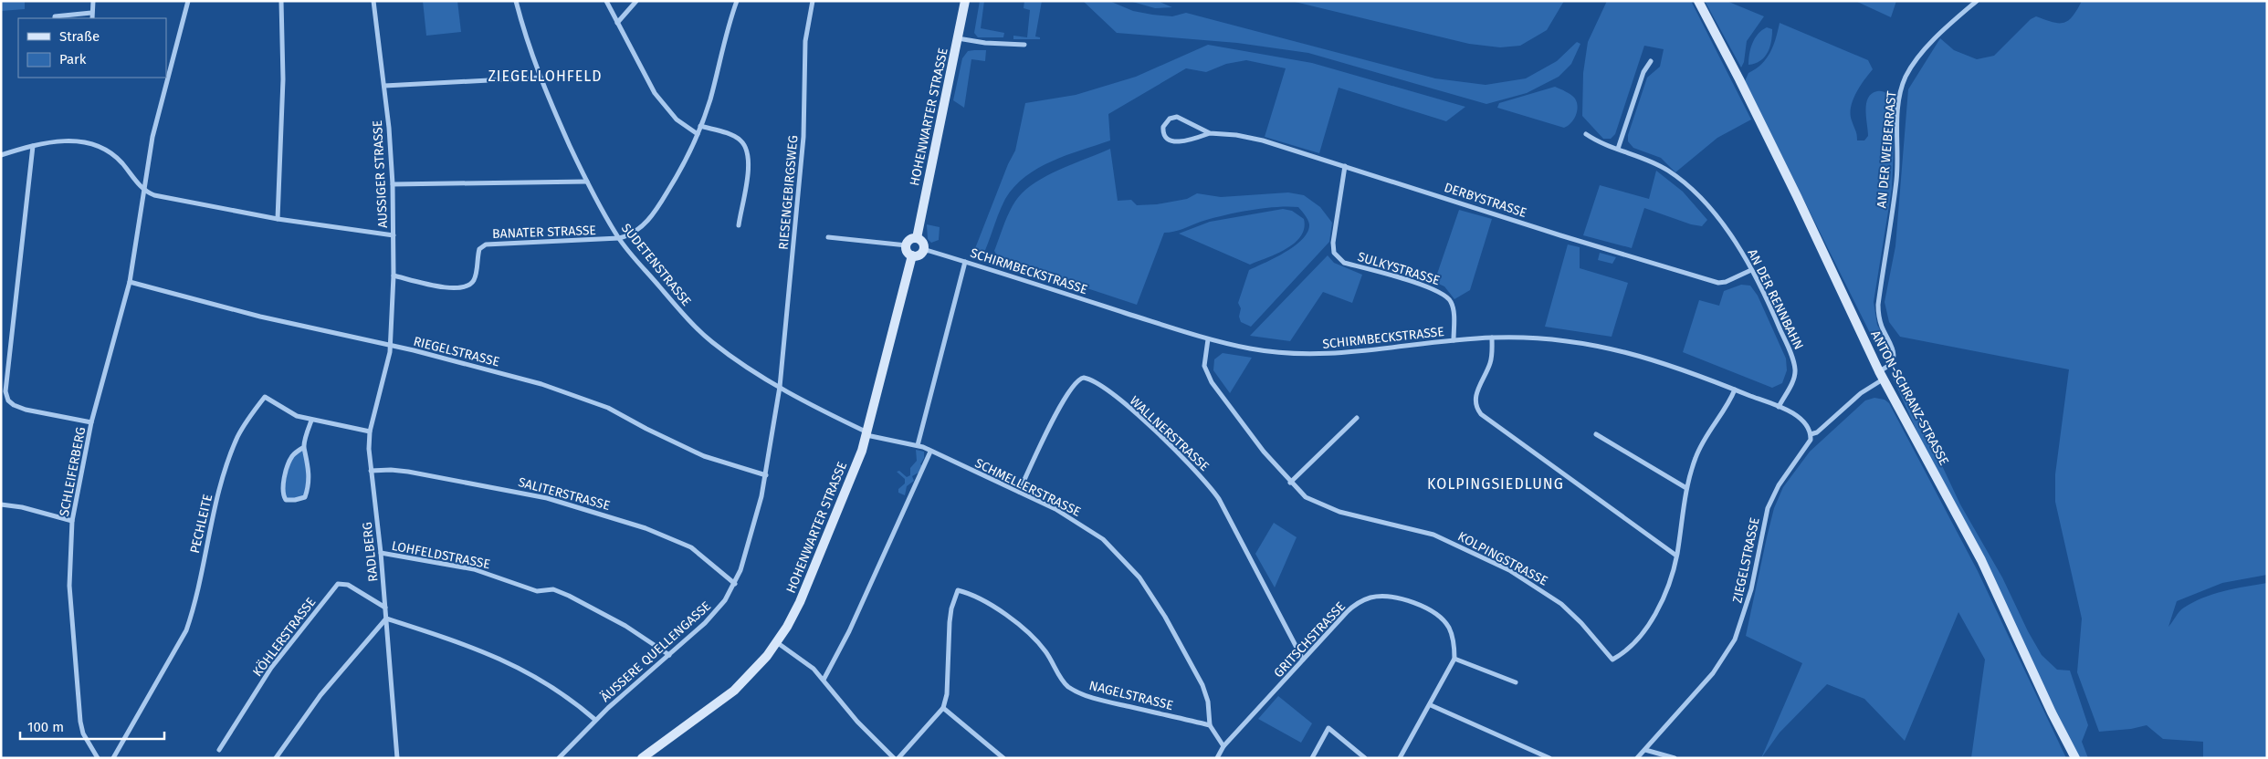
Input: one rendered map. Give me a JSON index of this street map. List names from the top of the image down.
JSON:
{
  "streets": {
    "street": [
      "HOHENWARTER STRASSE",
      "AN DER WEIBERRAST",
      "AUSSIGER STRASSE",
      "RIESENGEBIRGSWEG",
      "DERBYSTRASSE",
      "BANATER STRASSE",
      "SUDETENSTRASSE",
      "SULKYSTRASSE",
      "SCHIRMBECKSTRASSE",
      "AN DER RENNBAHN",
      "RIEGELSTRASSE",
      "ANTON-SCHRANZ-STRASSE",
      "WALLNERSTRASSE",
      "SCHLEIFERBERG",
      "SCHMELLERSTRASSE",
      "SALITERSTRASSE",
      "PECHLEITE",
      "RADLBERG",
      "LOHFELDSTRASSE",
      "KOLPINGSTRASSE",
      "ZIEGELSTRASSE",
      "KÖHLERSTRASSE",
      "GRITSCHSTRASSE",
      "ÄUSSERE QUELLENGASSE",
      "NAGELSTRASSE"
    ]
  },
  "crossings": [
    ["HOHENWARTER STRASSE", "SUDETENSTRASSE"],
    ["HOHENWARTER STRASSE", "SCHIRMBECKSTRASSE"],
    ["HOHENWARTER STRASSE", "SCHMELLERSTRASSE"],
    ["AN DER WEIBERRAST", "ANTON-SCHRANZ-STRASSE"],
    ["AUSSIGER STRASSE", "BANATER STRASSE"],
    ["AUSSIGER STRASSE", "RIEGELSTRASSE"],
    ["AUSSIGER STRASSE", "RADLBERG"],
    ["RIESENGEBIRGSWEG", "SUDETENSTRASSE"],
    ["RIESENGEBIRGSWEG", "ÄUSSERE QUELLENGASSE"],
    ["DERBYSTRASSE", "SULKYSTRASSE"],
    ["DERBYSTRASSE", "AN DER RENNBAHN"],
    ["BANATER STRASSE", "SUDETENSTRASSE"],
    ["SUDETENSTRASSE", "SCHMELLERSTRASSE"],
    ["SUDETENSTRASSE", "ÄUSSERE QUELLENGASSE"],
    ["SULKYSTRASSE", "SCHIRMBECKSTRASSE"],
    ["SCHIRMBECKSTRASSE", "AN DER RENNBAHN"],
    ["SCHIRMBECKSTRASSE", "KOLPINGSTRASSE"],
    ["SCHIRMBECKSTRASSE", "ZIEGELSTRASSE"],
    ["RIEGELSTRASSE", "SCHLEIFERBERG"],
    ["RIEGELSTRASSE", "RADLBERG"],
    ["RIEGELSTRASSE", "ÄUSSERE QUELLENGASSE"],
    ["WALLNERSTRASSE", "SCHMELLERSTRASSE"],
    ["WALLNERSTRASSE", "GRITSCHSTRASSE"],
    ["SCHMELLERSTRASSE", "GRITSCHSTRASSE"],
    ["SCHMELLERSTRASSE", "NAGELSTRASSE"],
    ["SALITERSTRASSE", "RADLBERG"],
    ["SALITERSTRASSE", "ÄUSSERE QUELLENGASSE"],
    ["PECHLEITE", "RADLBERG"],
    ["RADLBERG", "LOHFELDSTRASSE"],
    ["RADLBERG", "KÖHLERSTRASSE"],
    ["LOHFELDSTRASSE", "ÄUSSERE QUELLENGASSE"]
  ],
  "districts": ["ZIEGELLOHFELD", "KOLPINGSIEDLUNG"],
  "legend": ["Straße", "Park"],
  "scale_bar": "100 m"
}
